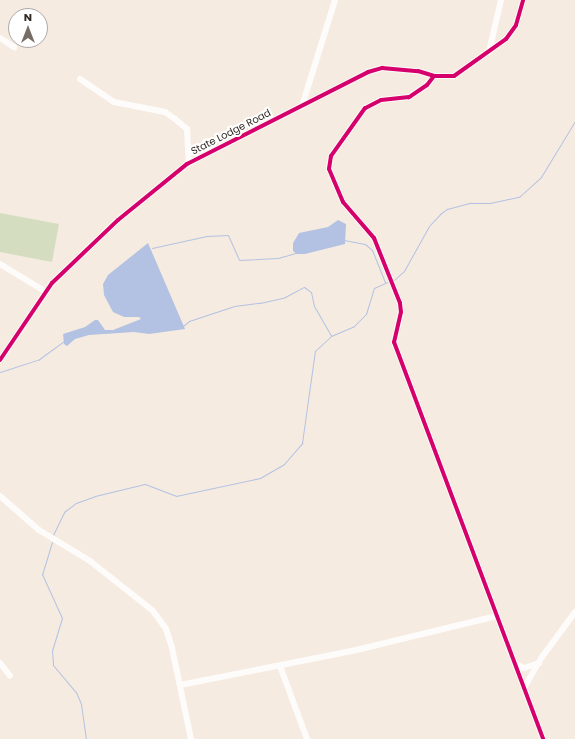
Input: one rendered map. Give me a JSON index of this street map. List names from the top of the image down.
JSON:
{
  "streets": {
    "street": ["State Lodge Road"]
  },
  "north": "top"
}
